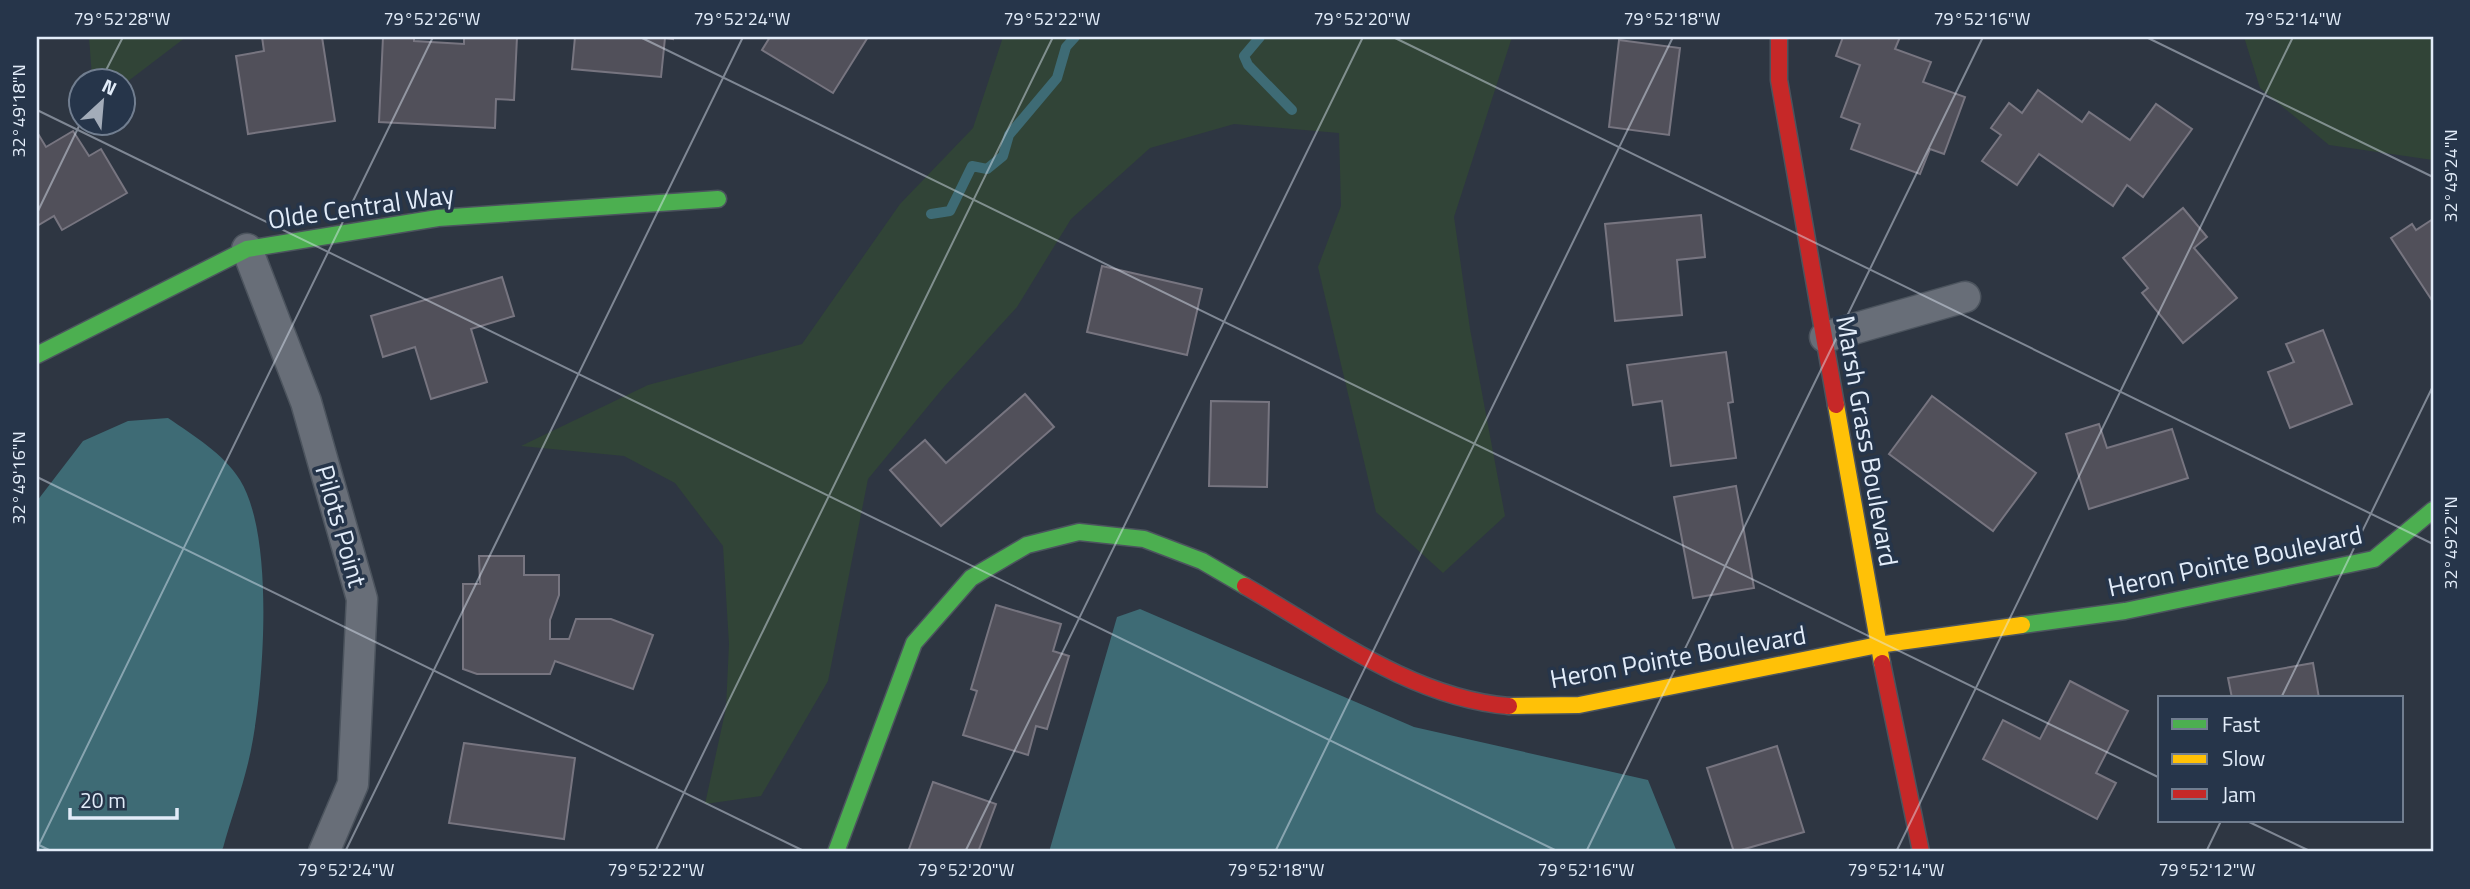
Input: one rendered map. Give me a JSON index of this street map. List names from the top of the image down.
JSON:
{
  "streets": {
    "street": [
      "Olde Central Way",
      "Marsh Grass Boulevard",
      "Pilots Point",
      "Heron Pointe Boulevard"
    ]
  },
  "crossings": [
    ["Olde Central Way", "Pilots Point"],
    ["Marsh Grass Boulevard", "Heron Pointe Boulevard"]
  ],
  "legend": ["Fast", "Slow", "Jam"],
  "scale_bar": "20 m",
  "north": "top right",
  "coordinates": [
    "79°52'28\"W",
    "79°52'26\"W",
    "79°52'24\"W",
    "79°52'22\"W",
    "79°52'20\"W",
    "79°52'18\"W",
    "79°52'16\"W",
    "79°52'14\"W",
    "32°49'18\"N",
    "32°49'24\"N",
    "32°49'16\"N",
    "32°49'22\"N",
    "79°52'12\"W"
  ]
}
